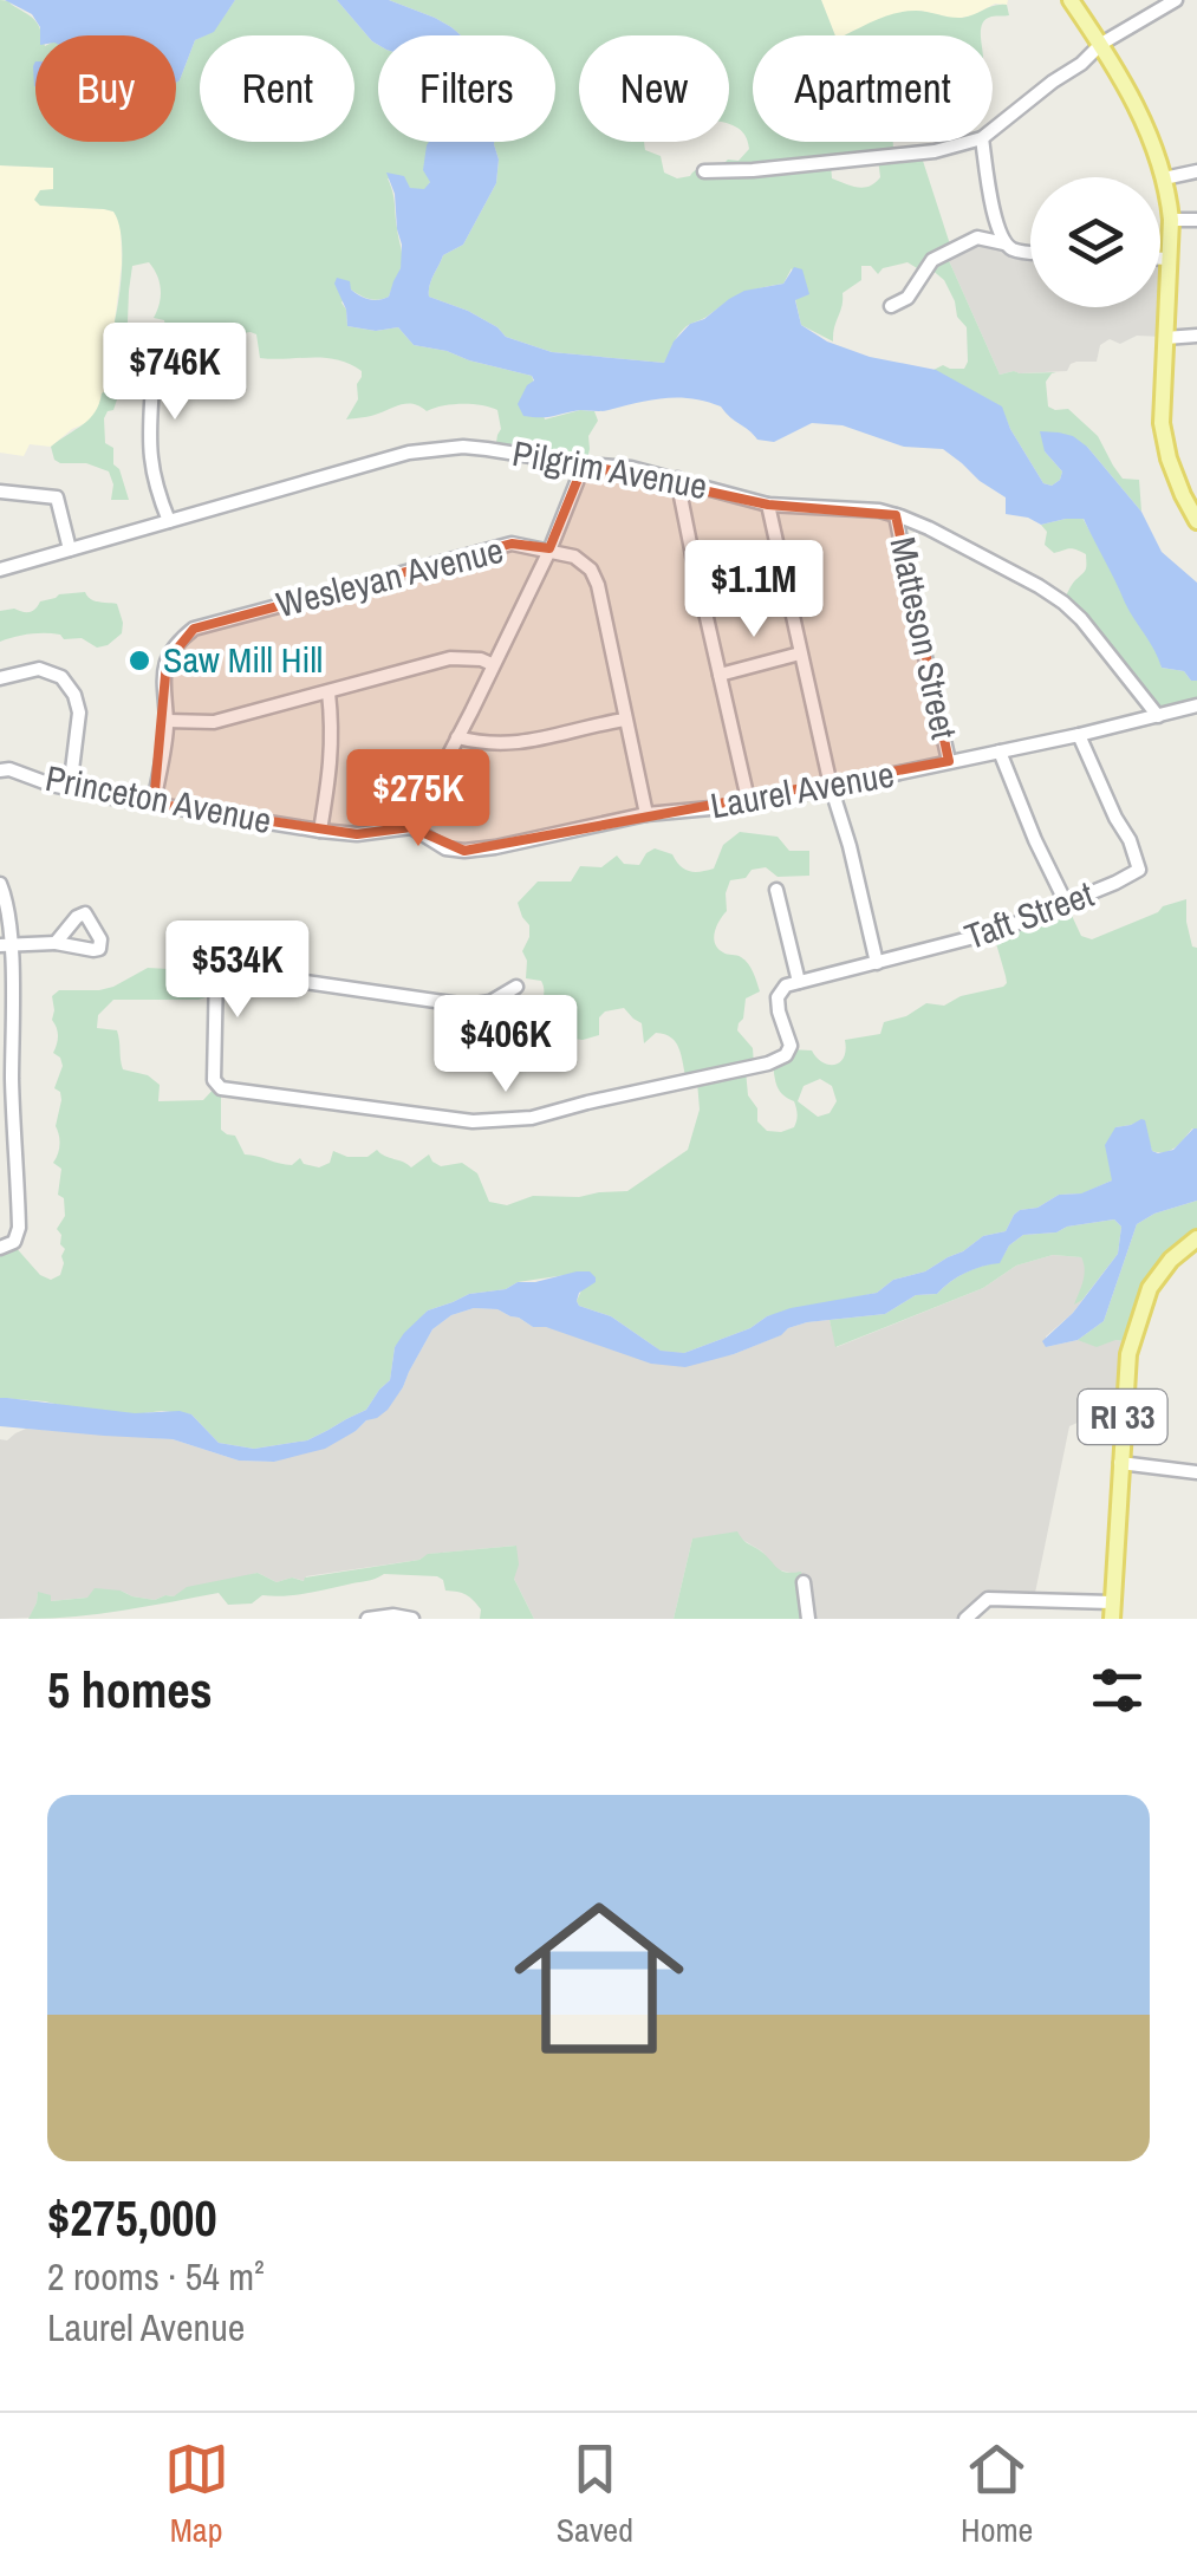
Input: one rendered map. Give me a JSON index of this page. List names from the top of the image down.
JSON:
{
  "streets": {
    "main road": ["RI 33"],
    "street": [
      "Pilgrim Avenue",
      "Wesleyan Avenue",
      "Matteson Street",
      "Laurel Avenue",
      "Princeton Avenue",
      "Taft Street"
    ]
  },
  "crossings": [
    ["Pilgrim Avenue", "Matteson Street"],
    ["Pilgrim Avenue", "Laurel Avenue"],
    ["Wesleyan Avenue", "Laurel Avenue"],
    ["Wesleyan Avenue", "Princeton Avenue"],
    ["Matteson Street", "Laurel Avenue"],
    ["Laurel Avenue", "Princeton Avenue"],
    ["Laurel Avenue", "Taft Street"]
  ],
  "places": ["Saw Mill Hill"],
  "page": {
    "chip": [
      "Buy",
      "Rent",
      "Filters",
      "New",
      "Apartment"
    ],
    "price": [
      "$746K",
      "$1.1M",
      "$275K",
      "$534K",
      "$406K"
    ],
    "heading": "5 homes",
    "list": [
      {
        "name": "$275,000",
        "note": "2 rooms · 54 m² · Laurel Avenue"
      }
    ],
    "tabs": ["Map", "Saved", "Home"]
  }
}
